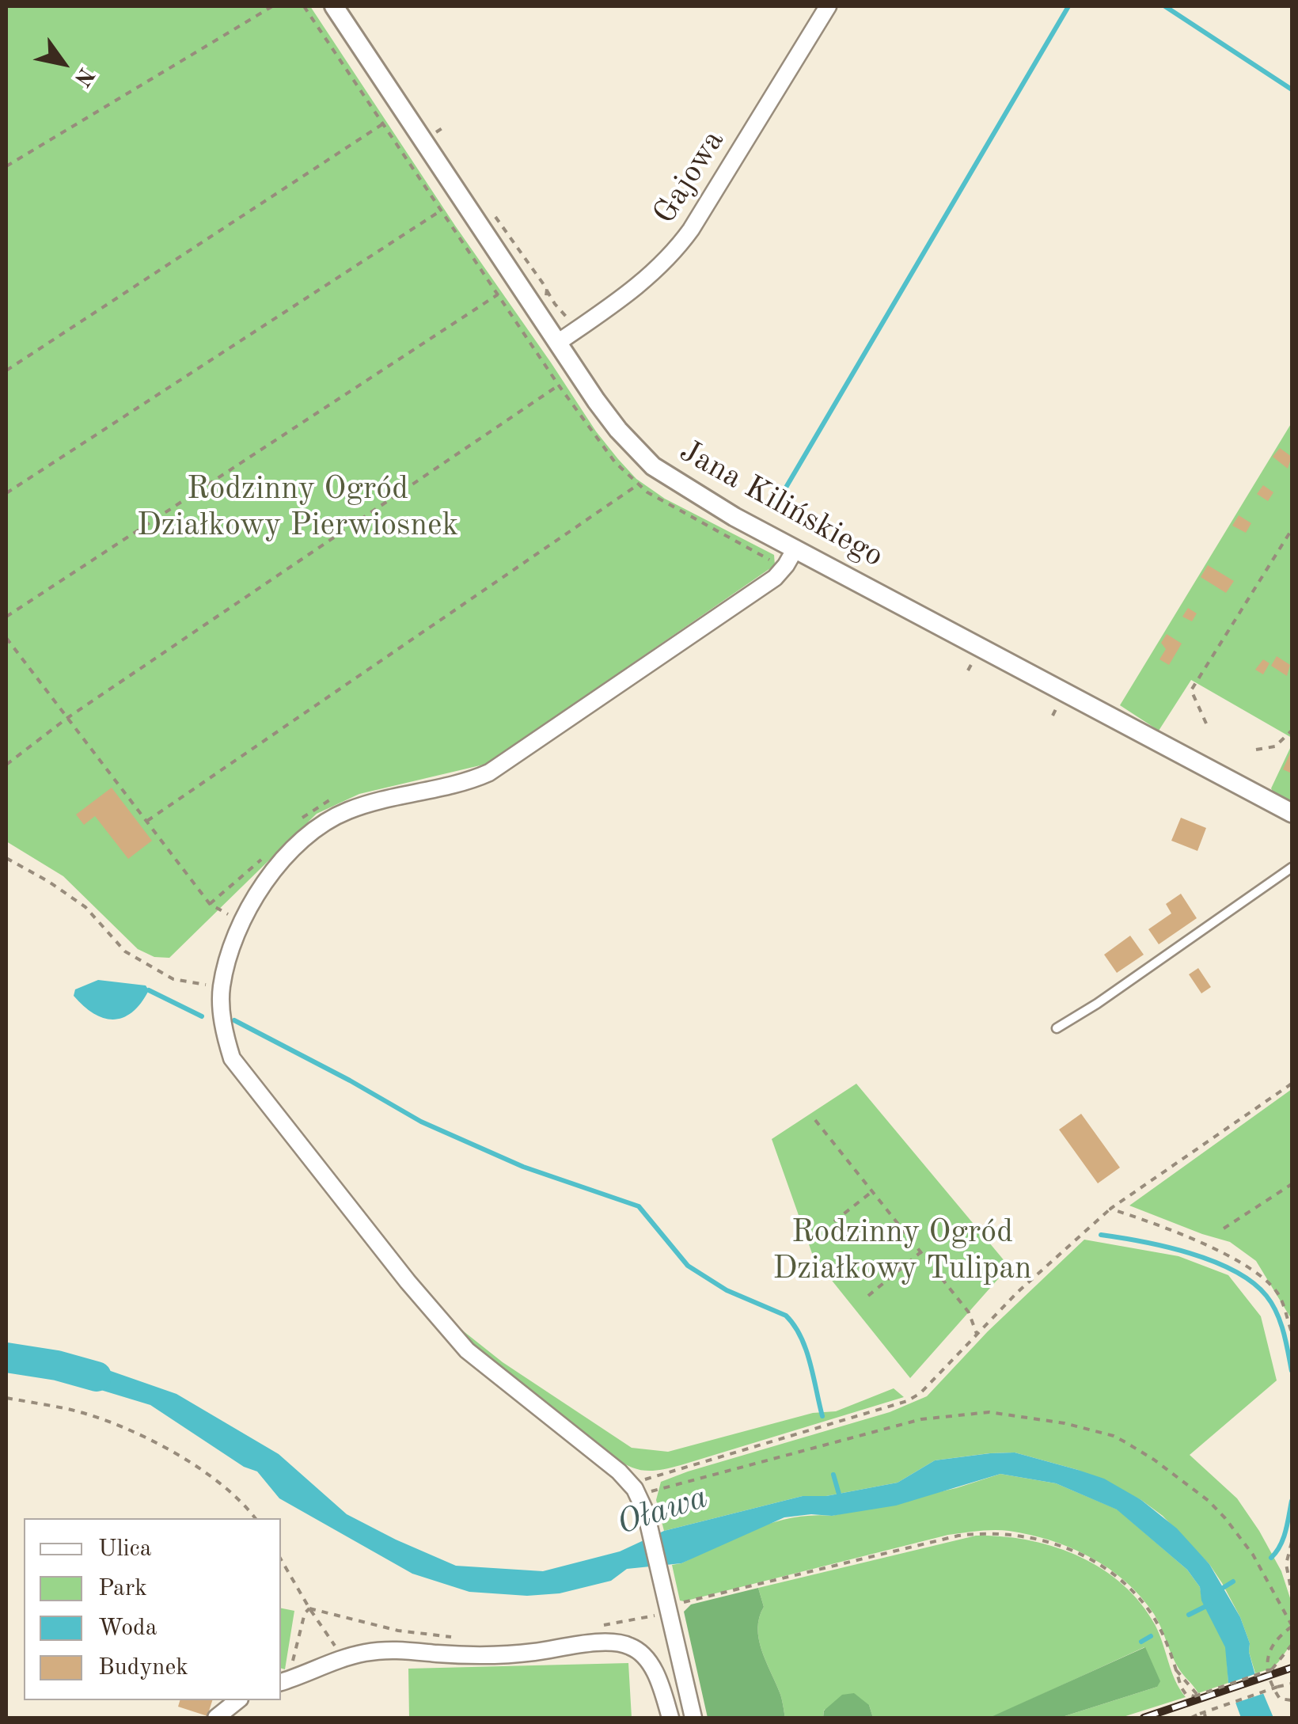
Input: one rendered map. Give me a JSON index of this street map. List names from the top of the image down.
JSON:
{
  "streets": {
    "street": ["Gajowa", "Jana Kilińskiego"]
  },
  "crossings": [
    ["Gajowa", "Jana Kilińskiego"]
  ],
  "water": ["Oława"],
  "parks": ["Rodzinny Ogród Działkowy Pierwiosnek", "Rodzinny Ogród Działkowy Tulipan"],
  "legend": [
    "Ulica",
    "Park",
    "Woda",
    "Budynek"
  ],
  "north": "bottom right"
}
